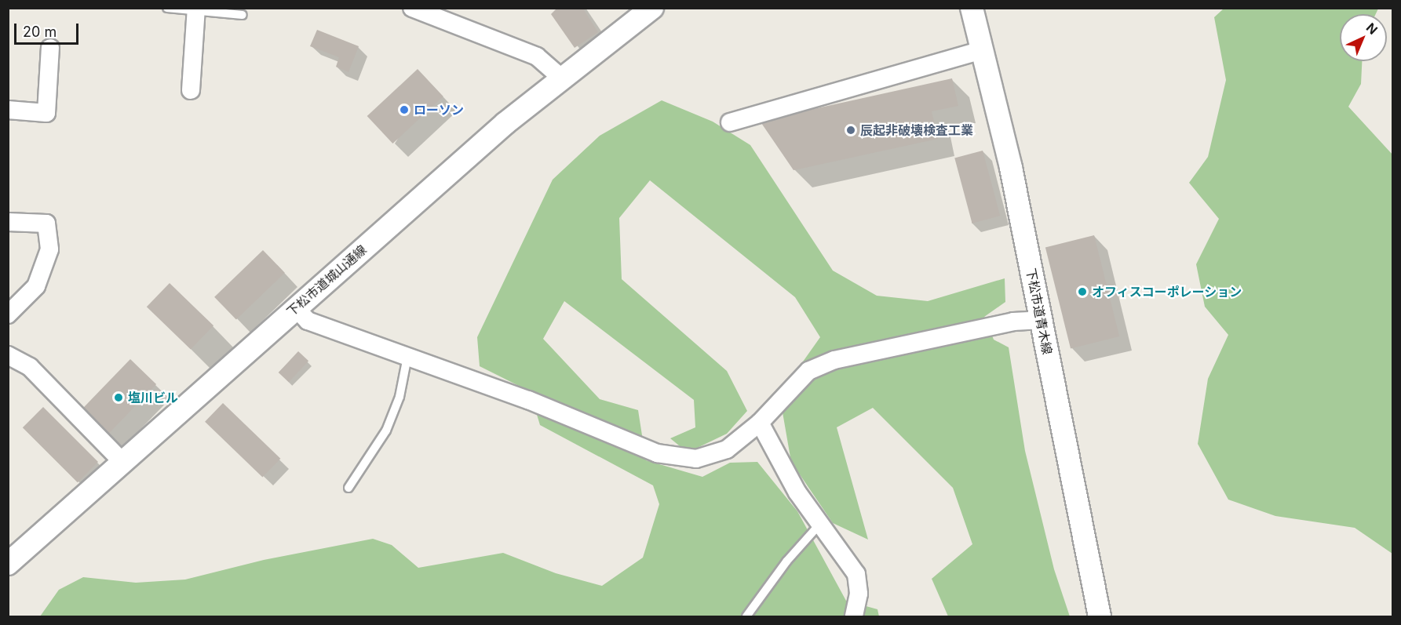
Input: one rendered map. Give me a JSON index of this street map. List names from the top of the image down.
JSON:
{
  "streets": {
    "street": ["下松市道城山通線", "下松市道青木線"]
  },
  "places": [
    "ローソン",
    "辰起非破壊検査工業",
    "オフィスコーポレーション",
    "塩川ビル"
  ],
  "scale_bar": "20 m",
  "north": "top right"
}
